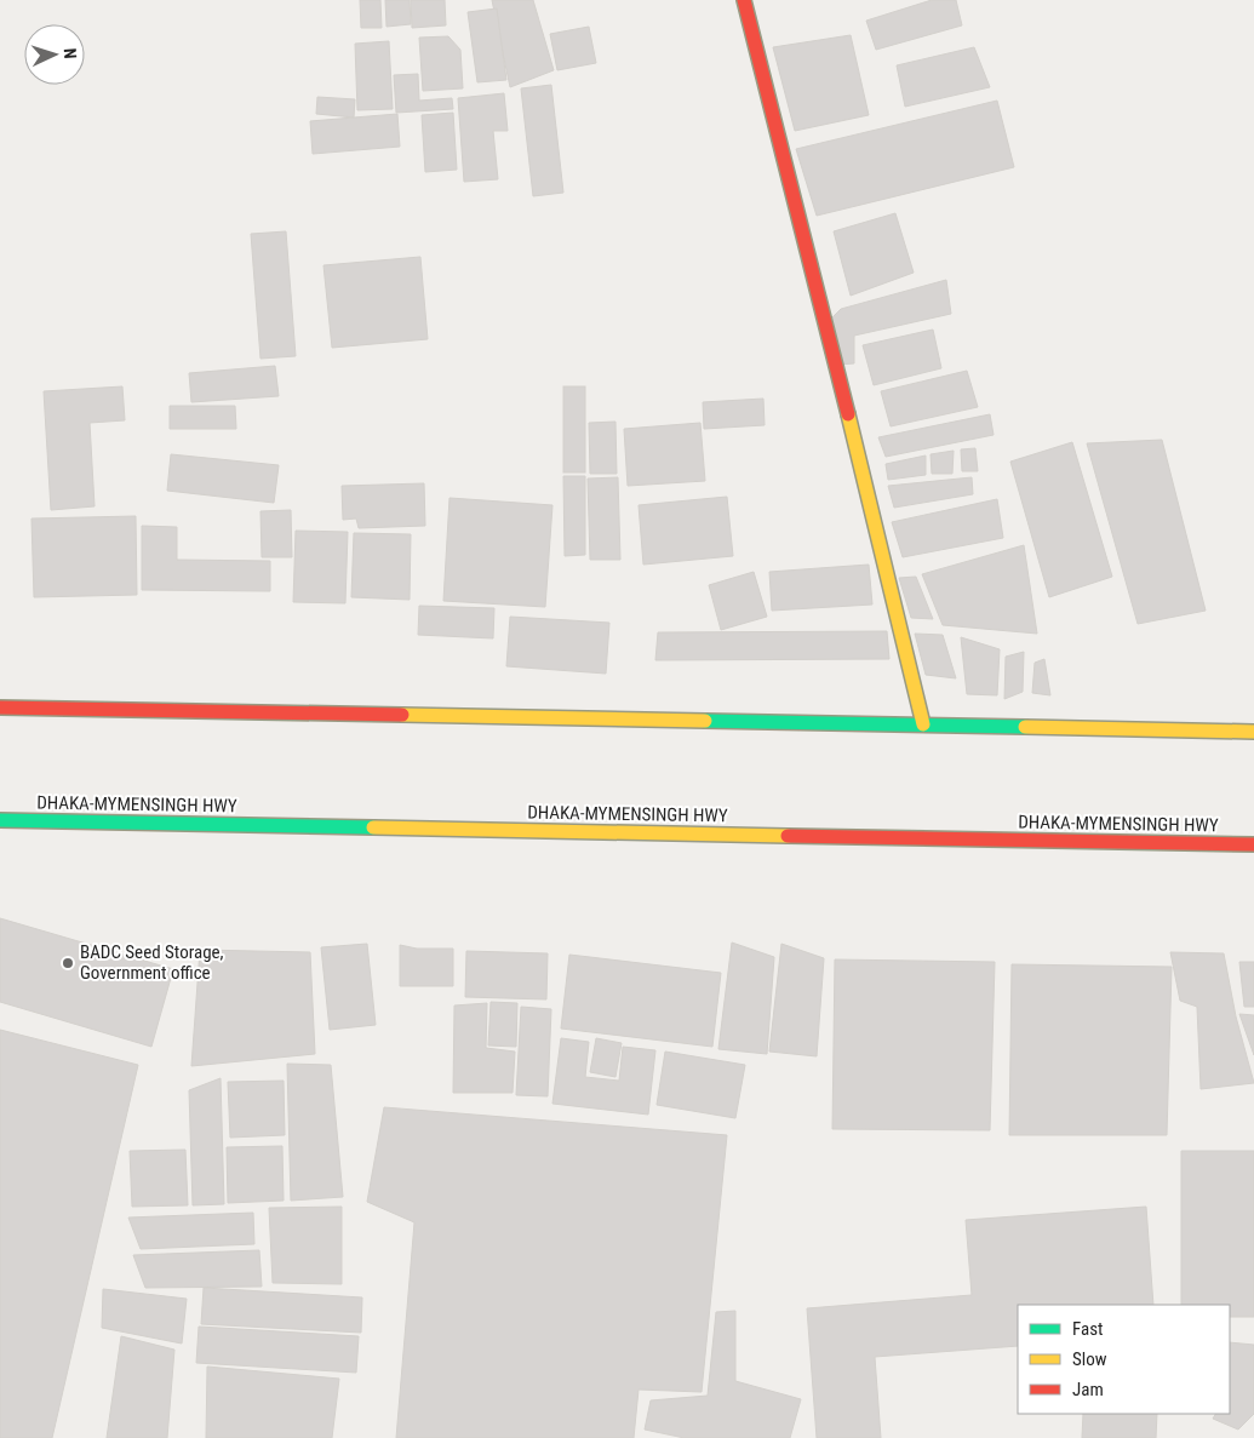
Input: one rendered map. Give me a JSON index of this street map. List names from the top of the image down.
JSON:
{
  "streets": {
    "main road": ["DHAKA-MYMENSINGH HWY"]
  },
  "places": ["BADC Seed Storage, Government office"],
  "legend": ["Fast", "Slow", "Jam"],
  "north": "right"
}
